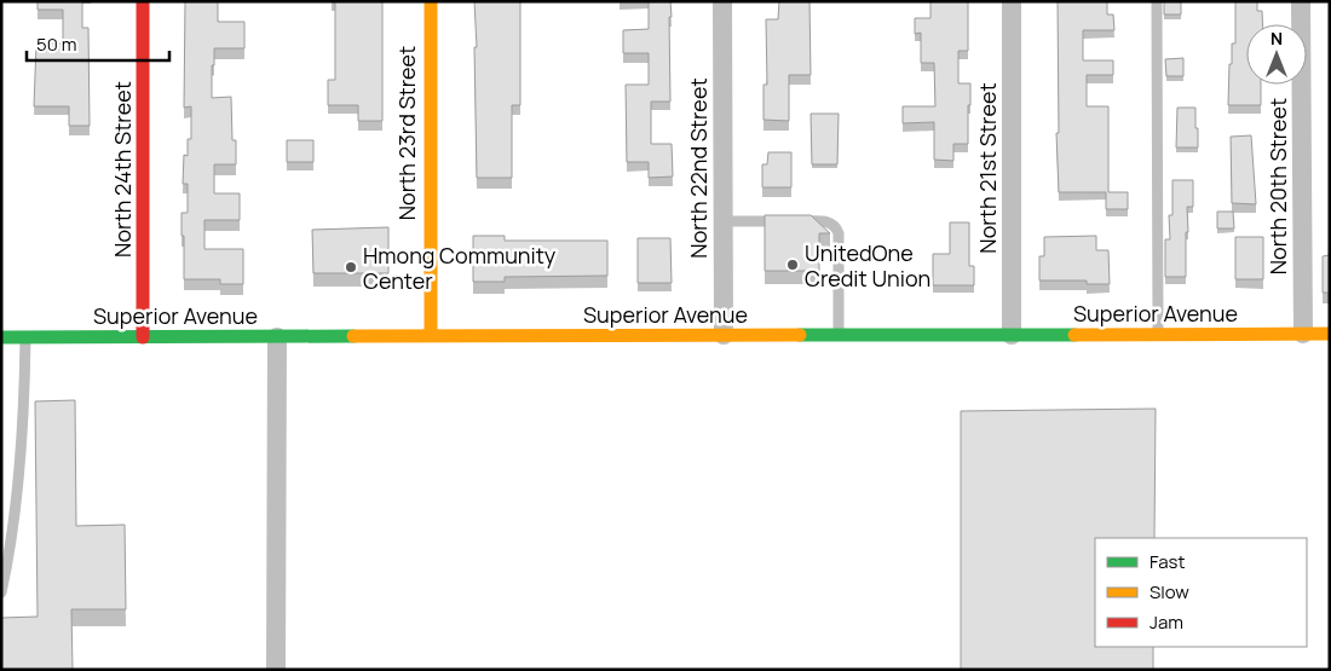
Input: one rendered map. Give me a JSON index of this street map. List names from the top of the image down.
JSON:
{
  "streets": {
    "street": [
      "North 23rd Street",
      "North 22nd Street",
      "North 21st Street",
      "North 24th Street",
      "North 20th Street",
      "Superior Avenue"
    ]
  },
  "crossings": [
    ["North 23rd Street", "Superior Avenue"],
    ["North 22nd Street", "Superior Avenue"],
    ["North 21st Street", "Superior Avenue"],
    ["North 24th Street", "Superior Avenue"],
    ["North 20th Street", "Superior Avenue"]
  ],
  "places": ["UnitedOne Credit Union", "Hmong Community Center"],
  "legend": ["Fast", "Slow", "Jam"],
  "scale_bar": "50 m",
  "north": "top"
}
